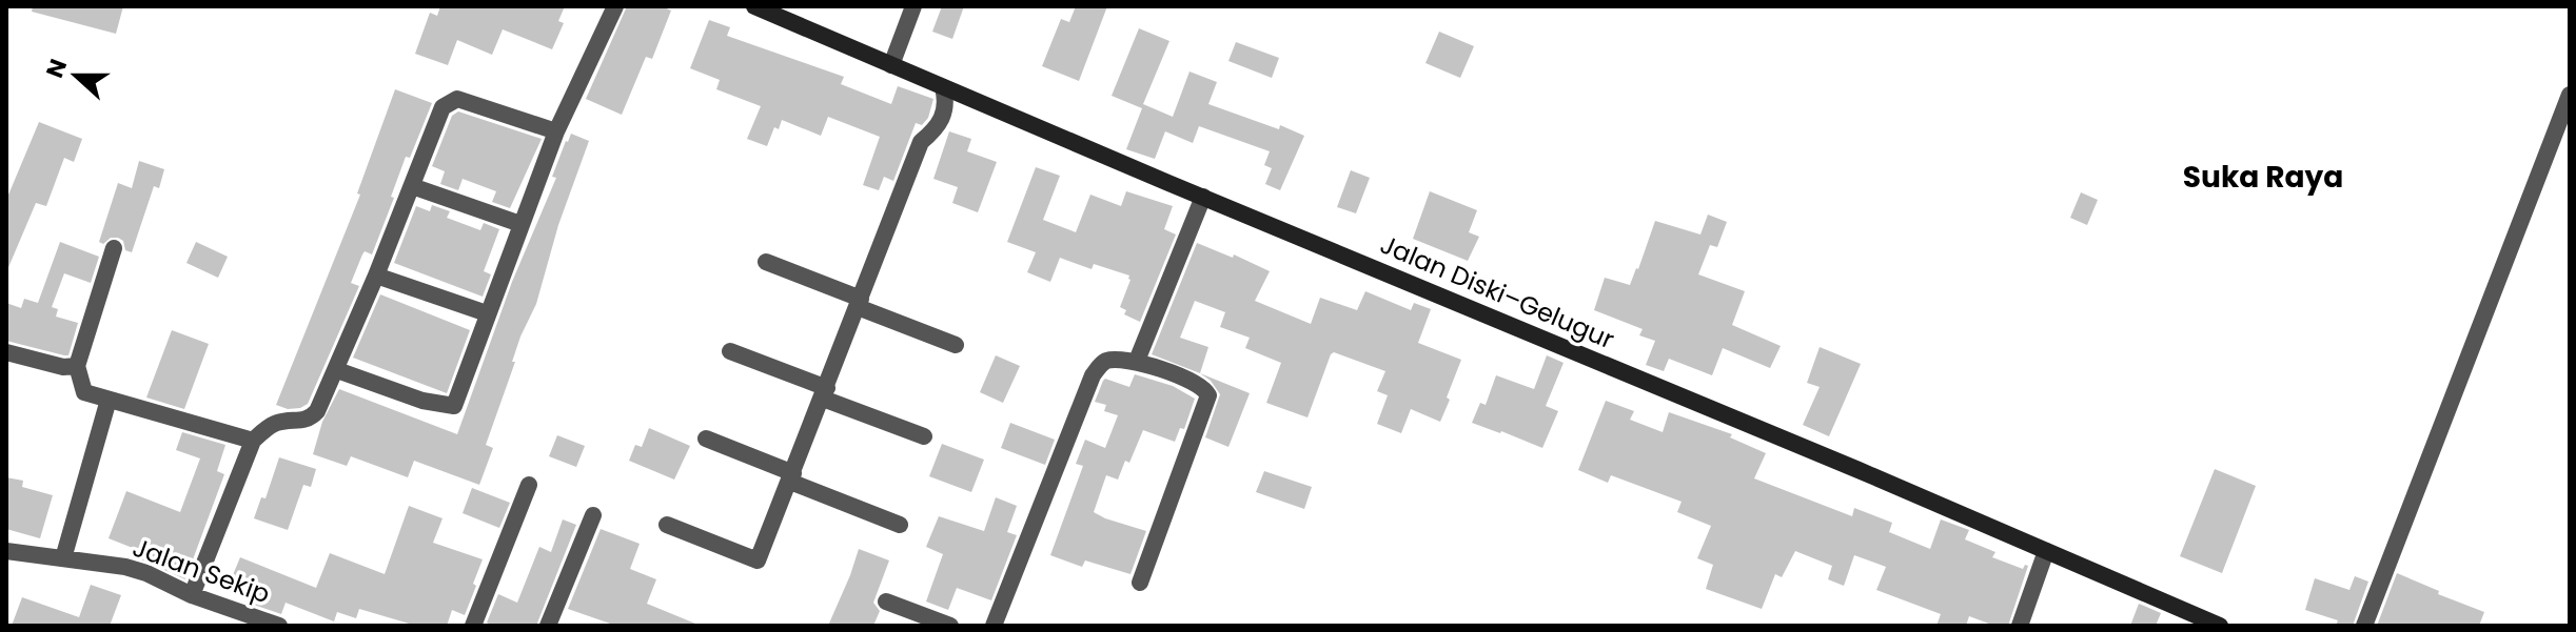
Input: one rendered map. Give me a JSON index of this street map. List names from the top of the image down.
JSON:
{
  "streets": {
    "main road": ["Jalan Diski–Gelugur"],
    "street": ["Jalan Sekip"]
  },
  "districts": ["Suka Raya"],
  "north": "left"
}
